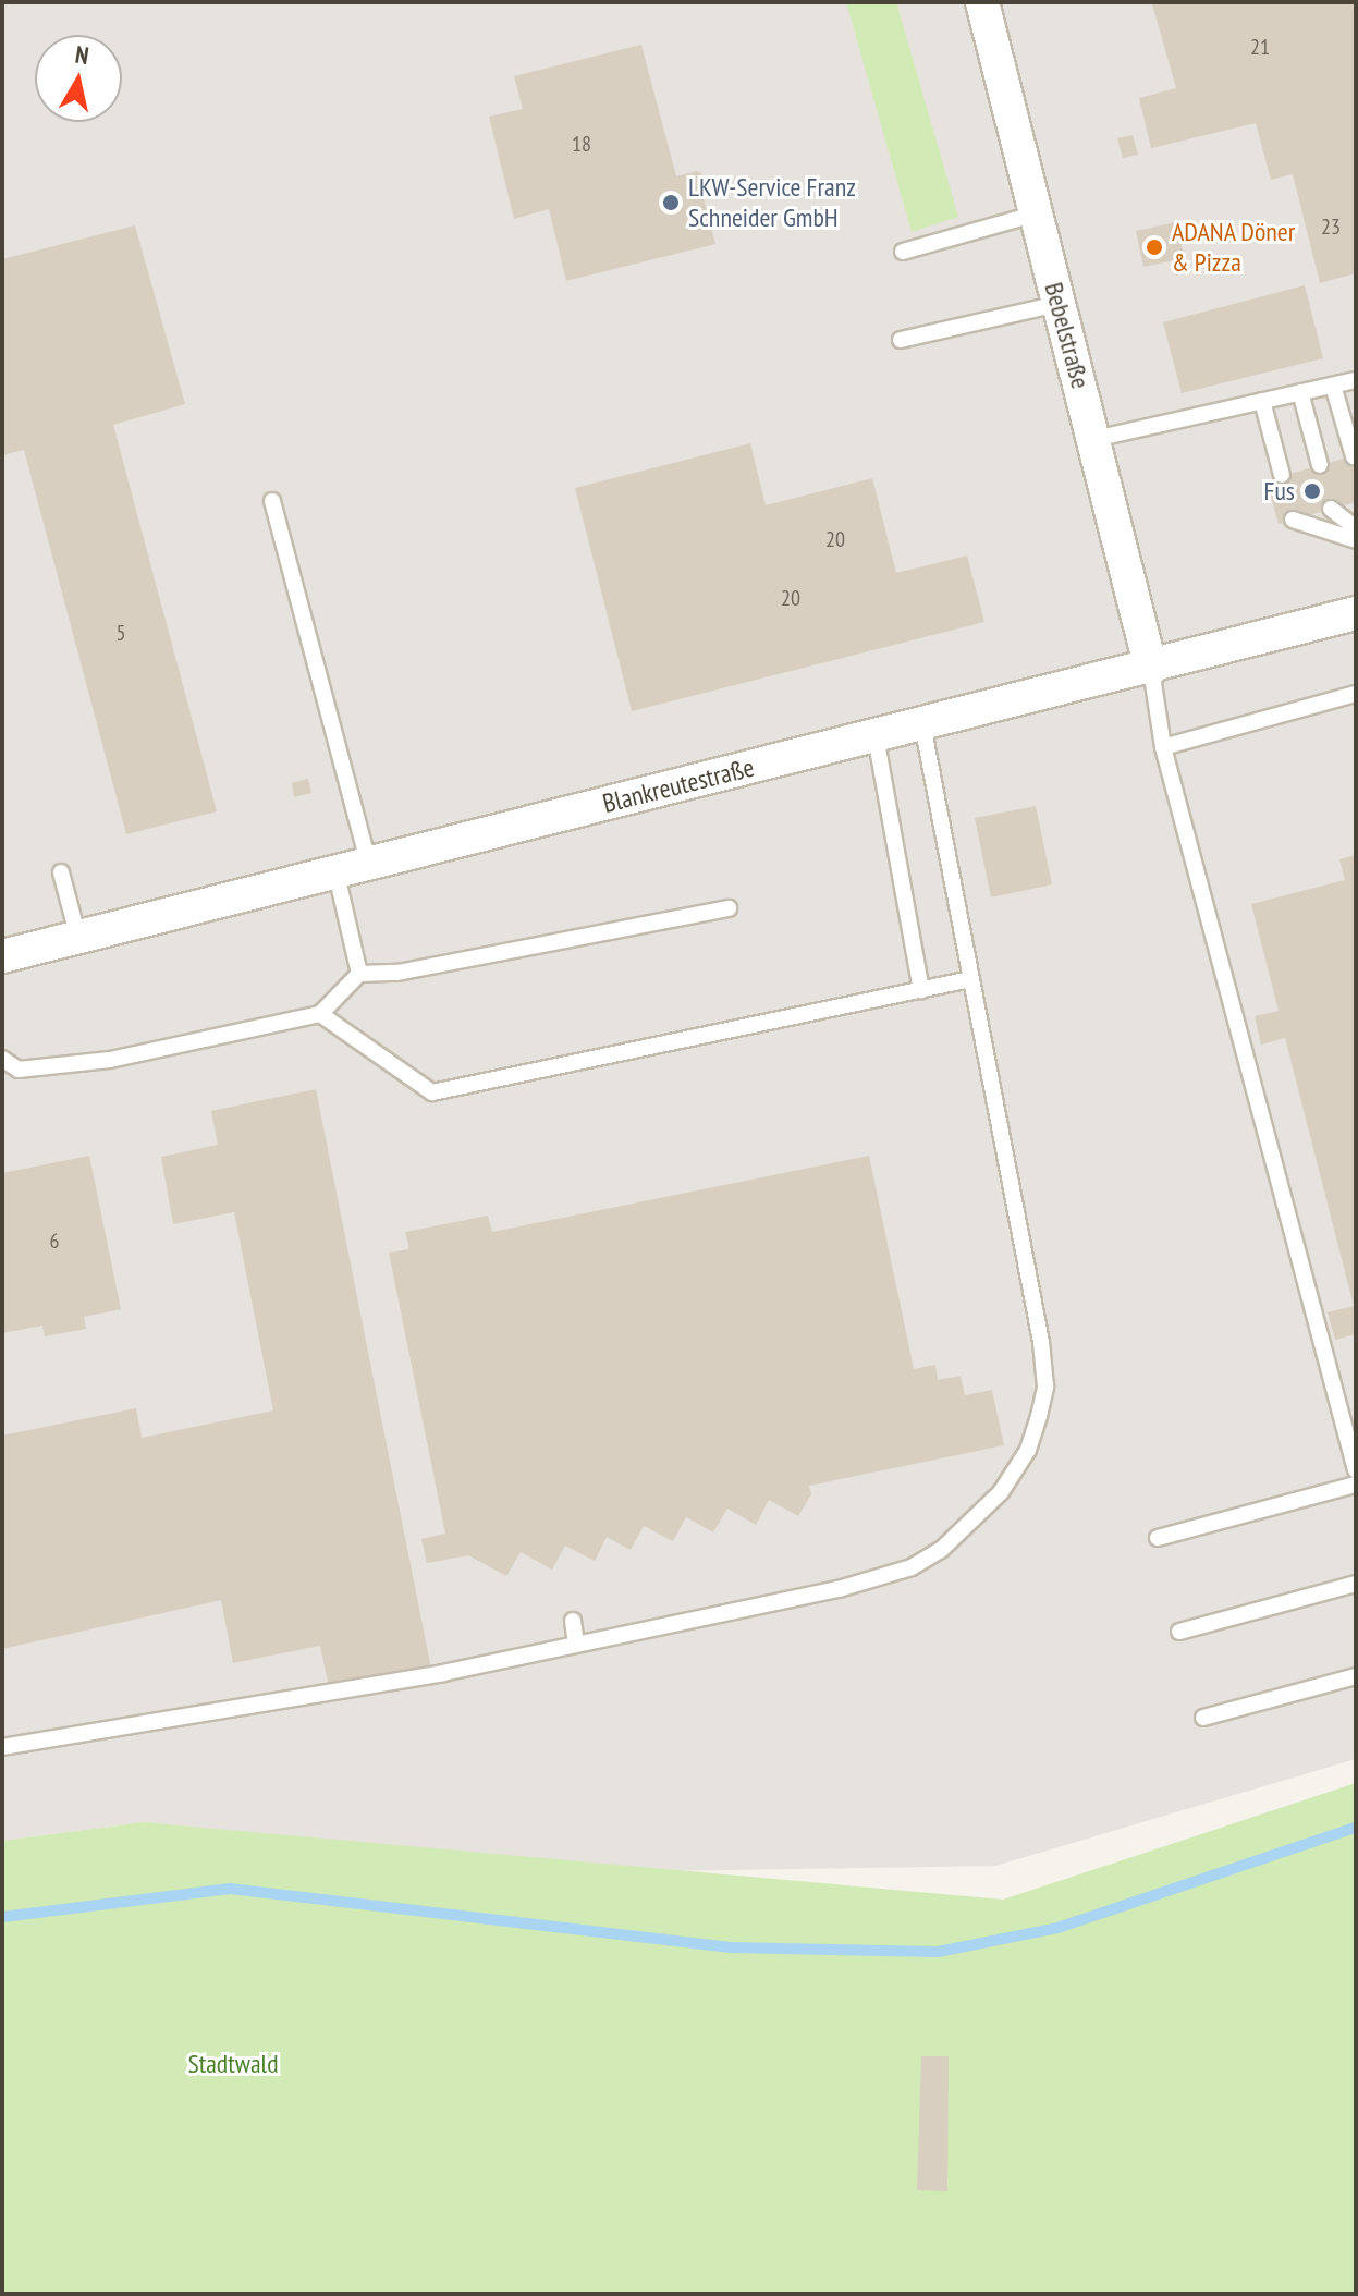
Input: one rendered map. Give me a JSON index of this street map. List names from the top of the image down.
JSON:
{
  "streets": {
    "street": ["Bebelstraße", "Blankreutestraße"]
  },
  "crossings": [
    ["Bebelstraße", "Blankreutestraße"]
  ],
  "parks": ["Stadtwald"],
  "places": ["LKW-Service Franz Schneider GmbH", "ADANA Döner & Pizza", "Fus"],
  "house_numbers": [
    "21",
    "18",
    "23",
    "20",
    "20",
    "5",
    "6"
  ],
  "north": "top"
}
